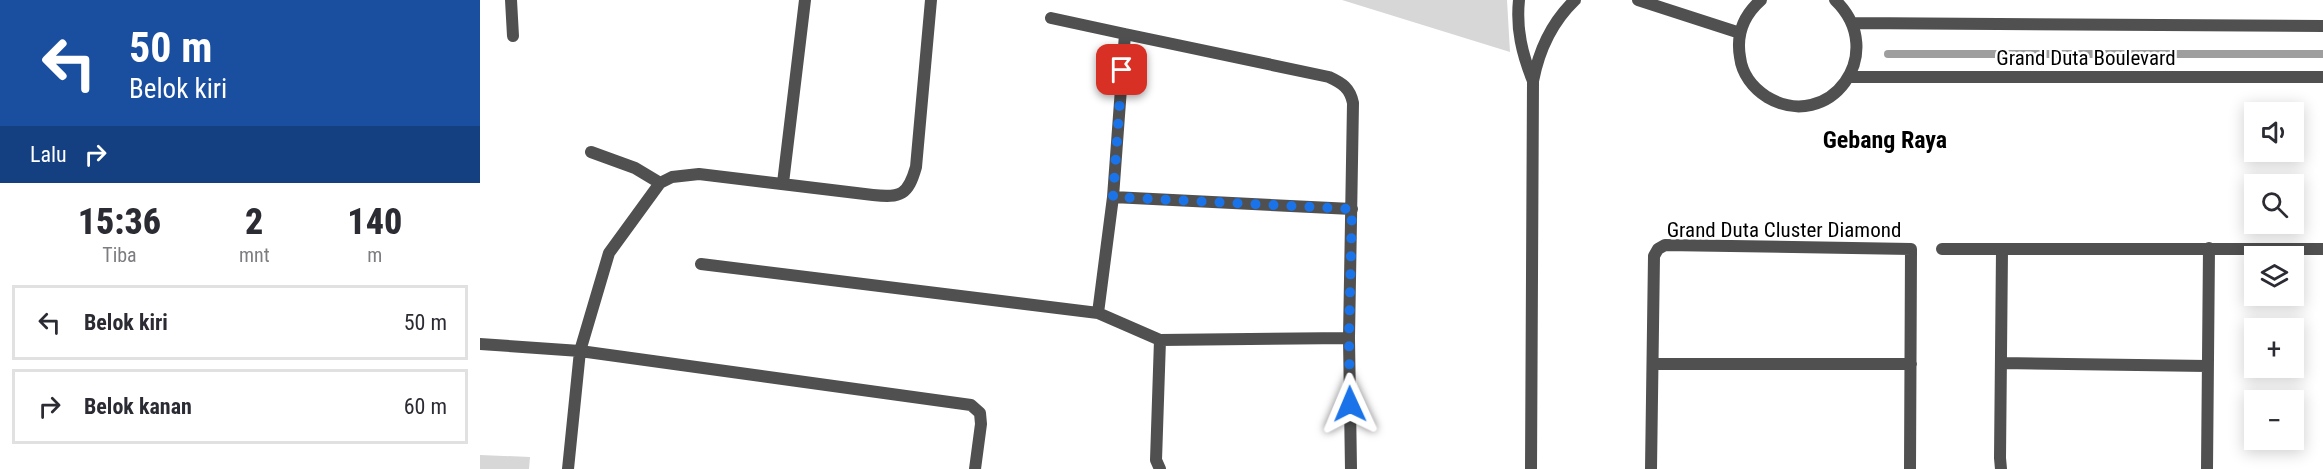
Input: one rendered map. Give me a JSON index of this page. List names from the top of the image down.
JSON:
{
  "streets": {
    "street": ["Grand Duta Boulevard", "Grand Duta Cluster Diamond"]
  },
  "districts": ["Gebang Raya"],
  "page": {
    "turn": ["50 m", "Belok kiri"],
    "map_buttons": ["+", "−"],
    "then": "Lalu",
    "eta": [
      "15:36",
      "Tiba",
      "2",
      "mnt",
      "140",
      "m"
    ],
    "list": [
      {
        "name": "Belok kiri",
        "value": "50 m"
      },
      {
        "name": "Belok kanan",
        "value": "60 m"
      }
    ]
  }
}
